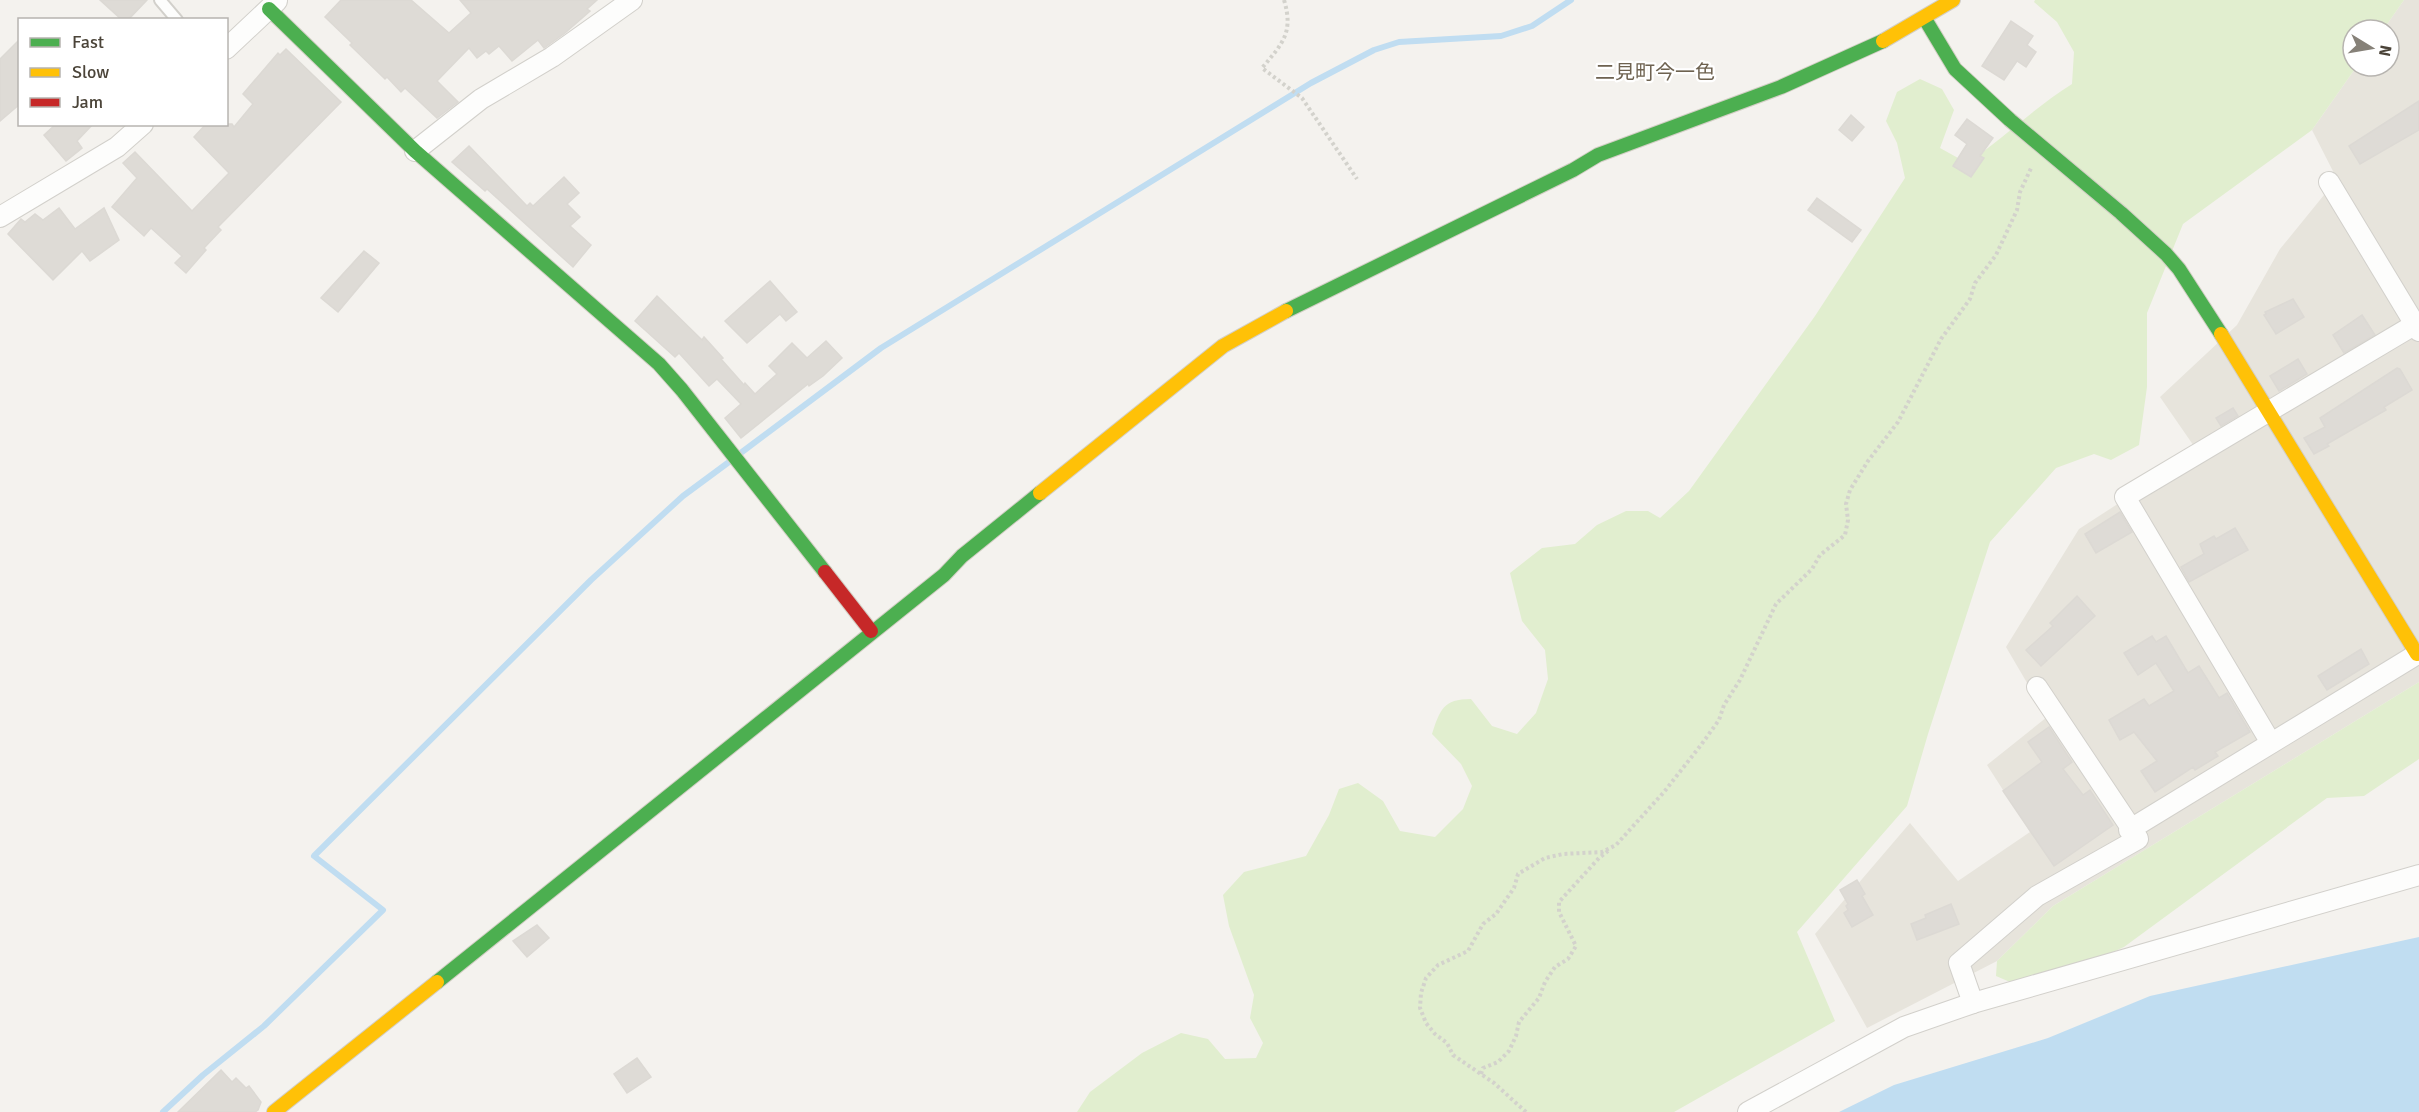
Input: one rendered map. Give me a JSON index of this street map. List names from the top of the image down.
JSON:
{
  "districts": ["二見町今一色"],
  "legend": ["Fast", "Slow", "Jam"],
  "north": "right"
}
